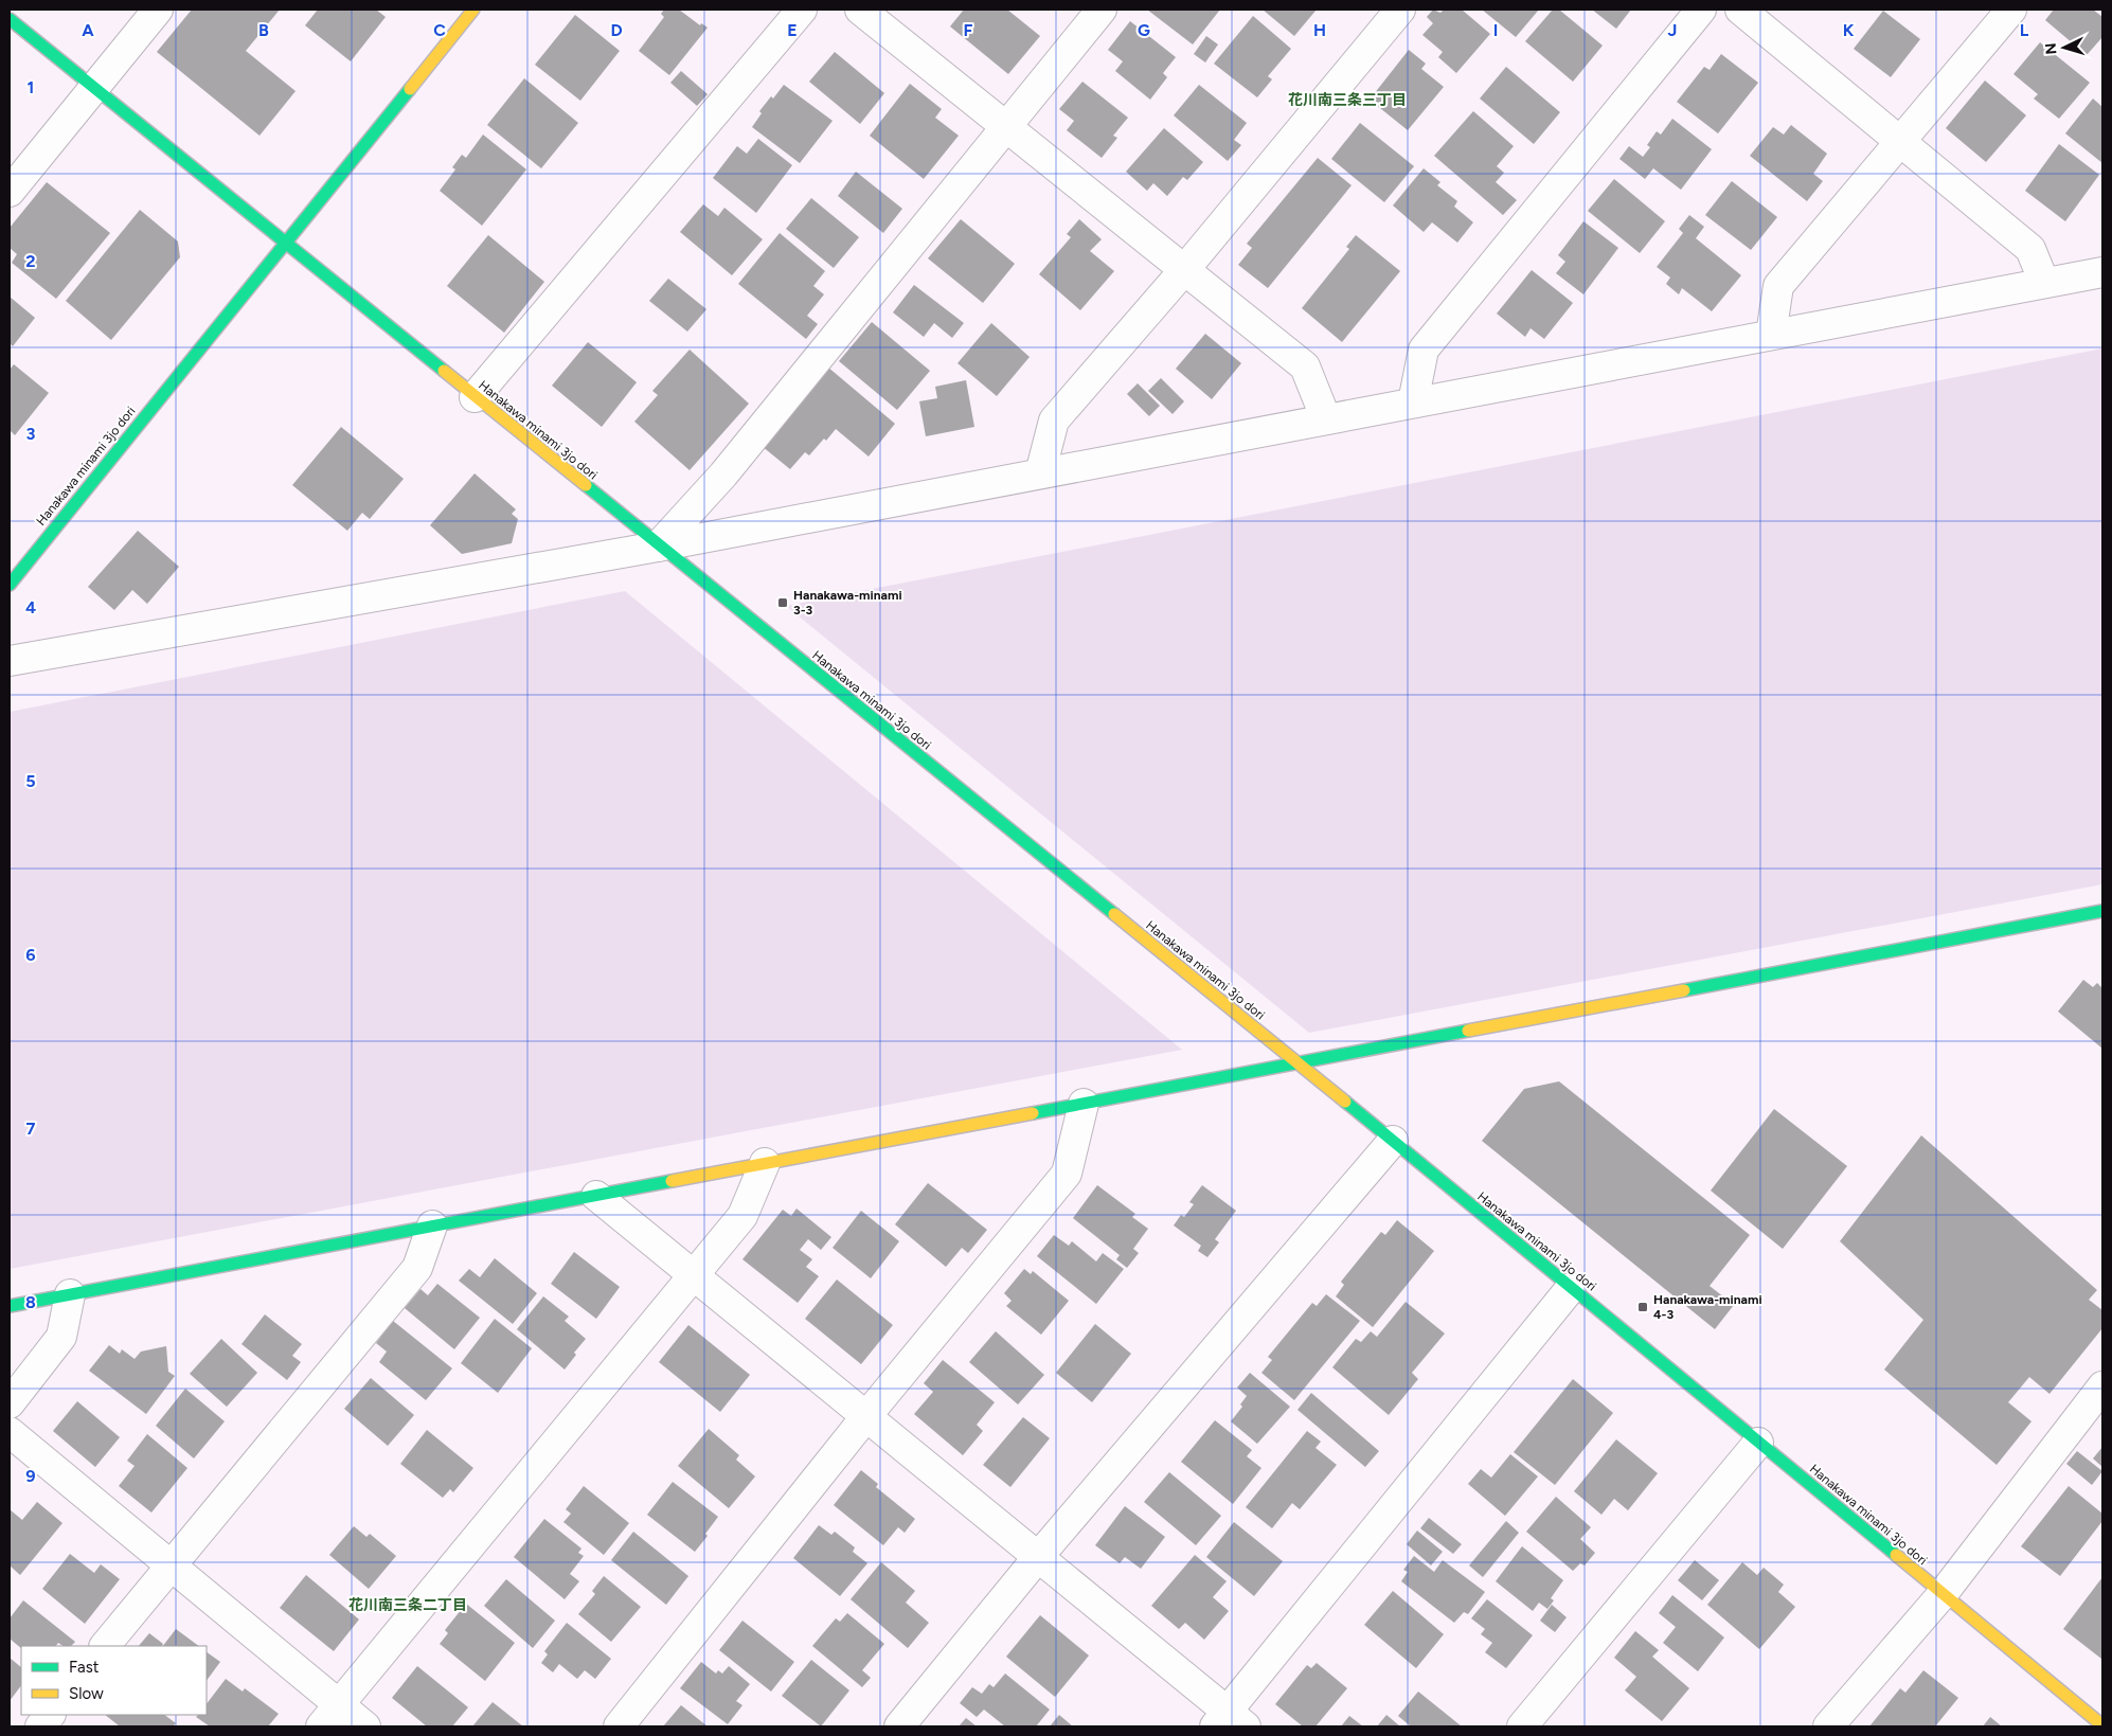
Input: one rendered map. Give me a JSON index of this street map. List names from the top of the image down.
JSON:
{
  "streets": {
    "street": ["Hanakawa minami 3jo dori"]
  },
  "districts": ["花川南三条三丁目", "花川南三条二丁目"],
  "places": {
    "transit": ["Hanakawa-minami 3-3", "Hanakawa-minami 4-3"]
  },
  "legend": ["Fast", "Slow"],
  "north": "left",
  "grid": {
    "columns": [
      "A",
      "B",
      "C",
      "D",
      "E",
      "F",
      "G",
      "H",
      "I",
      "J",
      "K",
      "L"
    ],
    "rows": [
      "1",
      "2",
      "3",
      "4",
      "5",
      "6",
      "7",
      "8",
      "9"
    ]
  }
}
